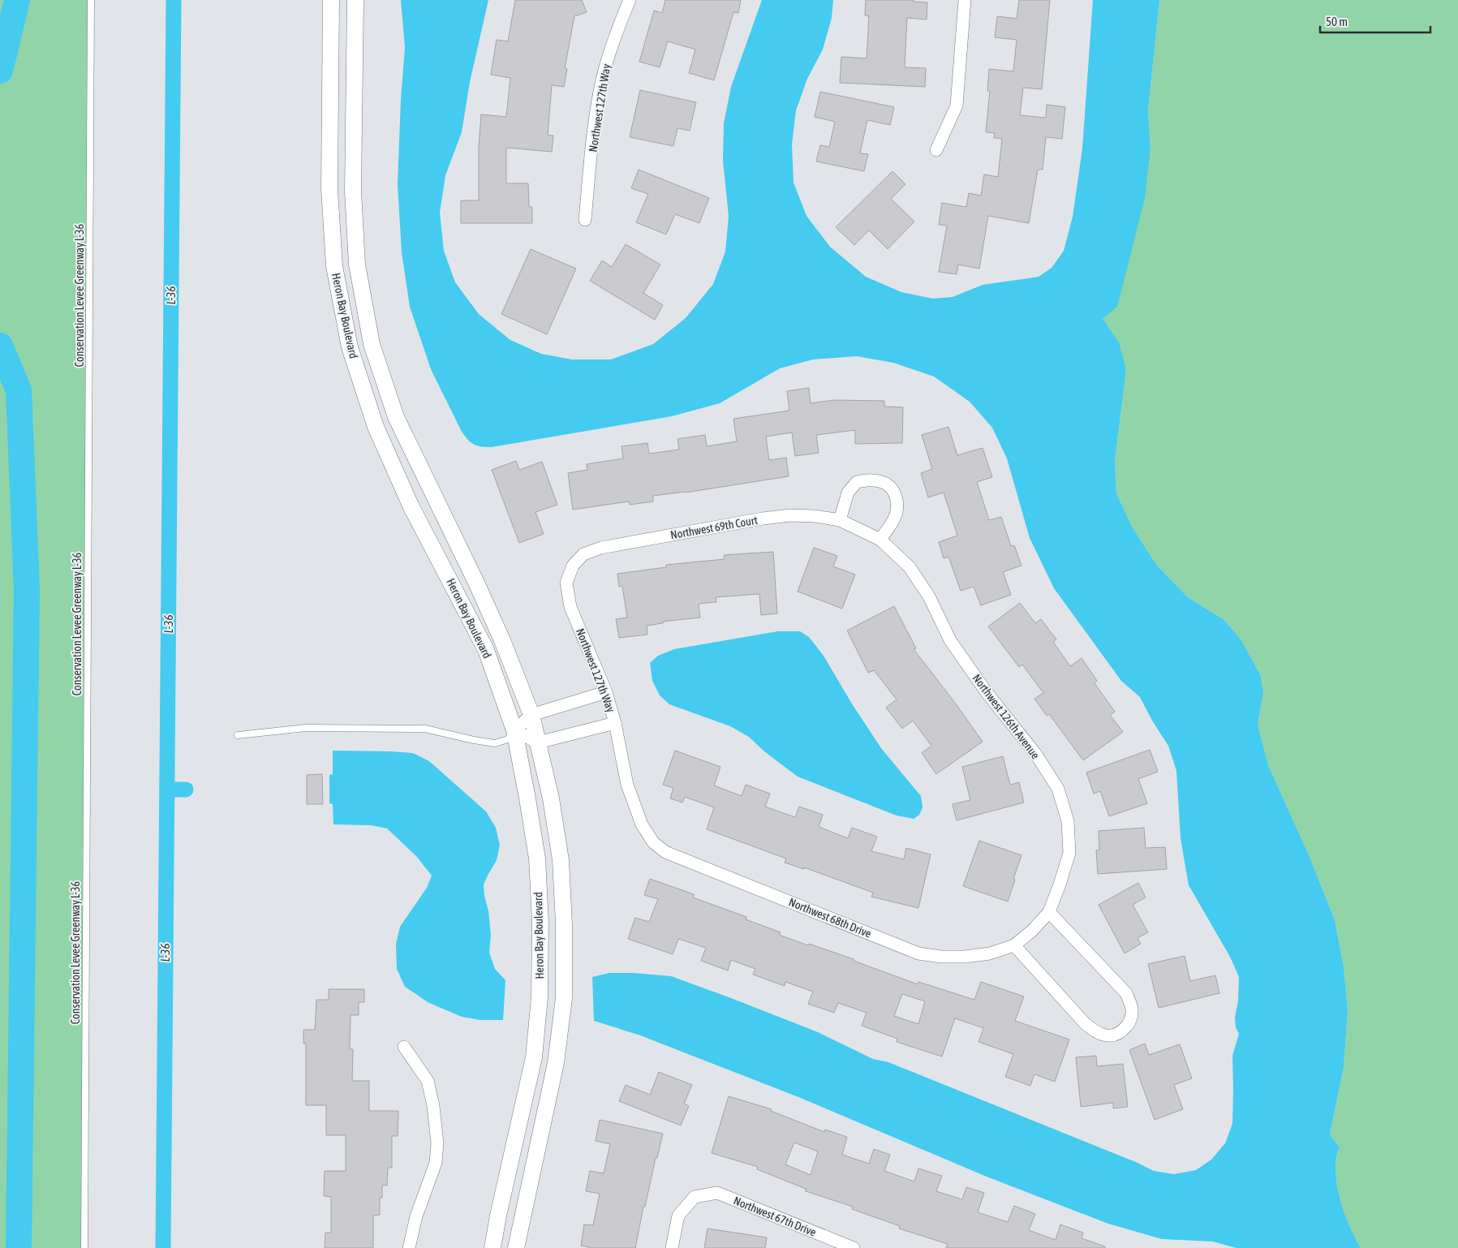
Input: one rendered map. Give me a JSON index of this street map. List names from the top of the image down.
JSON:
{
  "streets": {
    "street": [
      "Northwest 127th Way",
      "Heron Bay Boulevard",
      "Northwest 69th Court",
      "Northwest 126th Avenue",
      "Northwest 68th Drive",
      "Northwest 67th Drive"
    ],
    "lane": ["Conservation Levee Greenway L-36"]
  },
  "crossings": [
    ["Northwest 127th Way", "Northwest 69th Court"],
    ["Northwest 127th Way", "Northwest 68th Drive"],
    ["Northwest 69th Court", "Northwest 126th Avenue"],
    ["Northwest 126th Avenue", "Northwest 68th Drive"]
  ],
  "water": ["L-36"],
  "scale_bar": "50 m"
}
